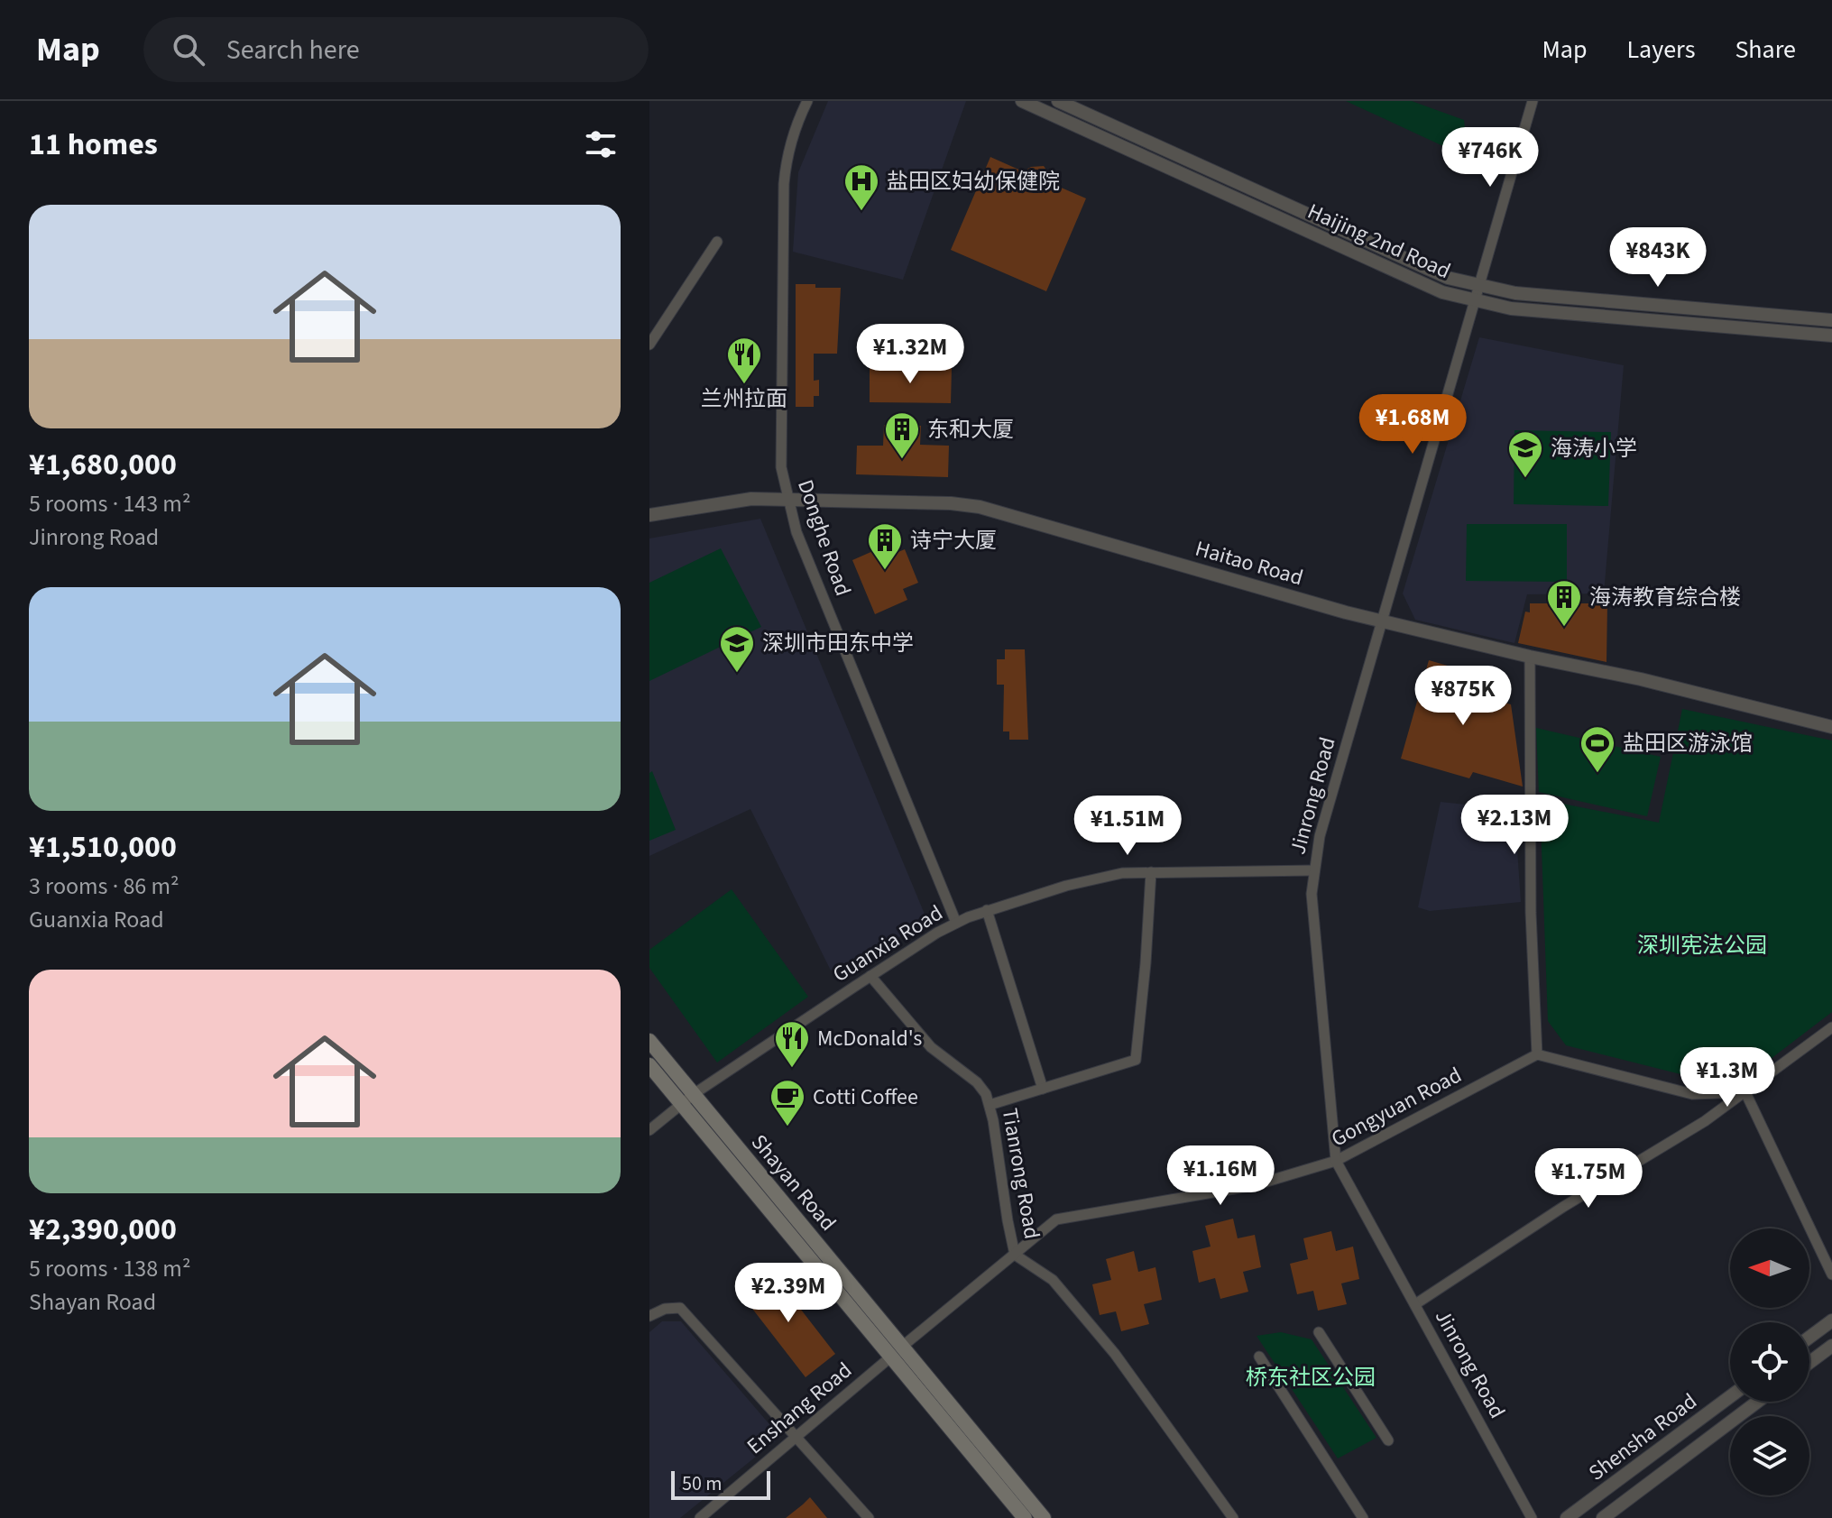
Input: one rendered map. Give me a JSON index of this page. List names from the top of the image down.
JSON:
{
  "streets": {
    "main road": ["Shayan Road"],
    "street": [
      "Haijing 2nd Road",
      "Donghe Road",
      "Haitao Road",
      "Jinrong Road",
      "Guanxia Road",
      "Gongyuan Road",
      "Tianrong Road",
      "Enshang Road",
      "Shensha Road"
    ]
  },
  "crossings": [
    ["Haijing 2nd Road", "Jinrong Road"],
    ["Donghe Road", "Haitao Road"],
    ["Donghe Road", "Guanxia Road"],
    ["Haitao Road", "Jinrong Road"],
    ["Jinrong Road", "Guanxia Road"],
    ["Jinrong Road", "Gongyuan Road"],
    ["Guanxia Road", "Tianrong Road"],
    ["Guanxia Road", "Shayan Road"],
    ["Gongyuan Road", "Tianrong Road"],
    ["Gongyuan Road", "Shayan Road"],
    ["Gongyuan Road", "Enshang Road"],
    ["Shayan Road", "Enshang Road"]
  ],
  "parks": ["深圳宪法公园", "桥东社区公园"],
  "places": {
    "hospital": ["盐田区妇幼保健院"],
    "restaurant": ["兰州拉面", "McDonald's"],
    "building": ["东和大厦", "诗宁大厦", "海涛教育综合楼"],
    "school or university": ["海涛小学", "深圳市田东中学"],
    "sports": ["盐田区游泳馆"],
    "cafe": ["Cotti Coffee"]
  },
  "scale_bar": "50 m",
  "north": "left",
  "page": {
    "header": "Map",
    "search": "Search here",
    "nav": ["Map", "Layers", "Share"],
    "heading": "11 homes",
    "price": [
      "¥746K",
      "¥843K",
      "¥1.32M",
      "¥1.68M",
      "¥875K",
      "¥2.13M",
      "¥1.51M",
      "¥1.3M",
      "¥1.16M",
      "¥1.75M",
      "¥2.39M"
    ],
    "list": [
      {
        "name": "¥1,680,000",
        "note": "5 rooms · 143 m² · Jinrong Road"
      },
      {
        "name": "¥1,510,000",
        "note": "3 rooms · 86 m² · Guanxia Road"
      },
      {
        "name": "¥2,390,000",
        "note": "5 rooms · 138 m² · Shayan Road"
      }
    ],
    "scale": "50 m"
  }
}
